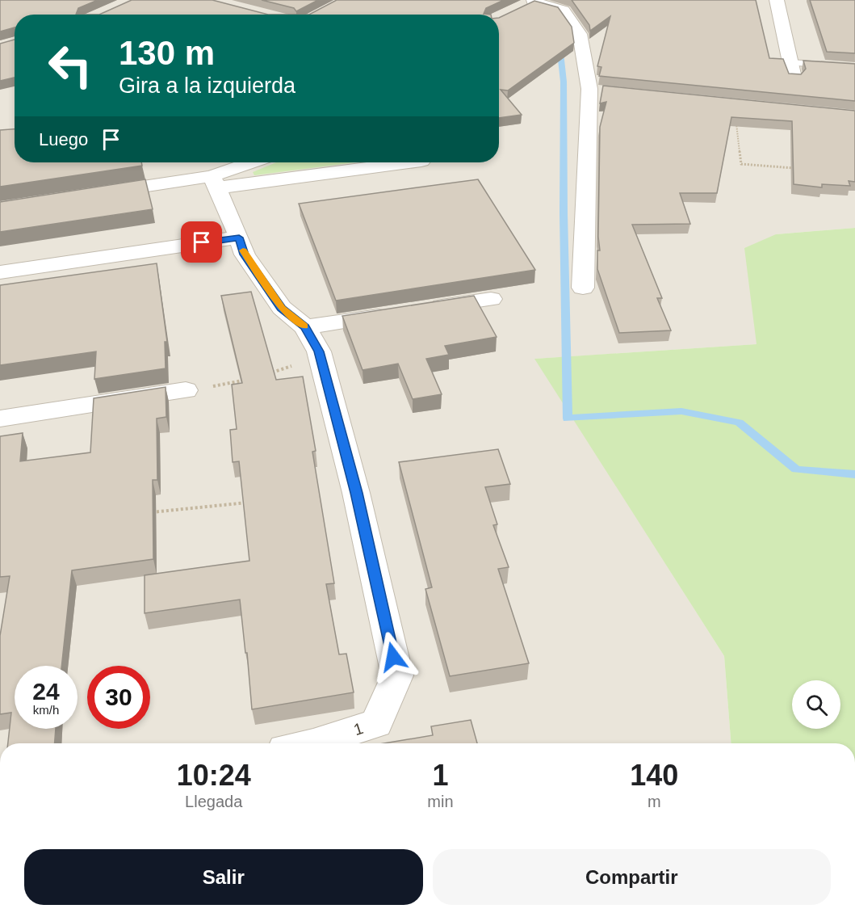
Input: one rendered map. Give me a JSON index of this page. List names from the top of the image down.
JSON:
{
  "streets": {
    "street": ["1"]
  },
  "page": {
    "turn": ["130 m", "Gira a la izquierda"],
    "then": "Luego",
    "speed": "24 km/h",
    "limit": "30",
    "eta": [
      "10:24",
      "Llegada",
      "1",
      "min",
      "140",
      "m"
    ],
    "buttons": ["Salir", "Compartir"]
  }
}
